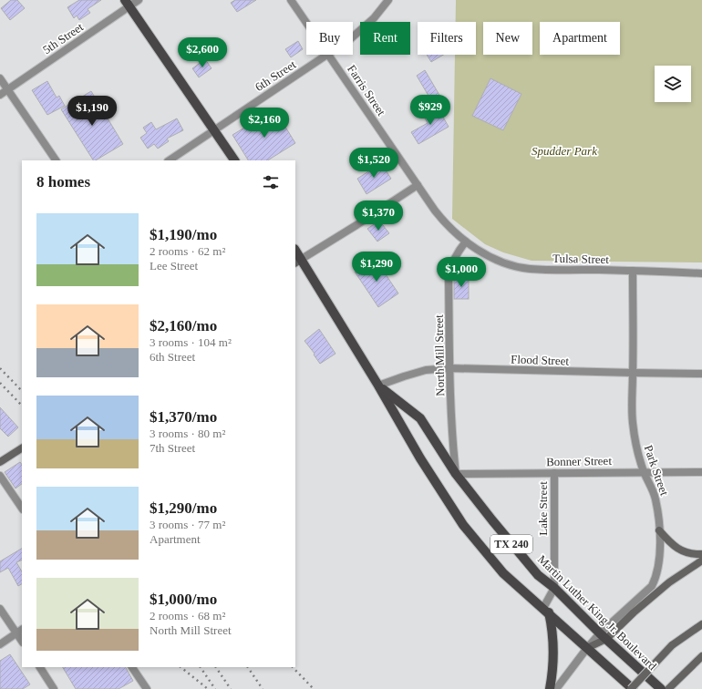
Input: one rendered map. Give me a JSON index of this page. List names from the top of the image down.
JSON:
{
  "streets": {
    "main road": ["TX 240", "Martin Luther King Jr. Boulevard"],
    "street": [
      "5th Street",
      "6th Street",
      "Farris Street",
      "Tulsa Street",
      "North Mill Street",
      "Flood Street",
      "Bonner Street",
      "Park Street",
      "Lake Street"
    ]
  },
  "crossings": [
    ["Farris Street", "Tulsa Street"],
    ["Farris Street", "North Mill Street"],
    ["Tulsa Street", "North Mill Street"],
    ["Tulsa Street", "Park Street"],
    ["North Mill Street", "Flood Street"],
    ["North Mill Street", "Bonner Street"],
    ["North Mill Street", "Martin Luther King Jr. Boulevard"],
    ["Flood Street", "Park Street"],
    ["Flood Street", "Martin Luther King Jr. Boulevard"],
    ["Bonner Street", "Park Street"],
    ["Bonner Street", "Lake Street"],
    ["Bonner Street", "Martin Luther King Jr. Boulevard"],
    ["Park Street", "Martin Luther King Jr. Boulevard"],
    ["Lake Street", "Martin Luther King Jr. Boulevard"]
  ],
  "parks": ["Spudder Park"],
  "page": {
    "chip": [
      "Buy",
      "Rent",
      "Filters",
      "New",
      "Apartment"
    ],
    "price": [
      "$2,600",
      "$929",
      "$1,190",
      "$2,160",
      "$1,520",
      "$1,370",
      "$1,290",
      "$1,000"
    ],
    "heading": "8 homes",
    "list": [
      {
        "name": "$1,190/mo",
        "note": "2 rooms · 62 m² · Lee Street"
      },
      {
        "name": "$2,160/mo",
        "note": "3 rooms · 104 m² · 6th Street"
      },
      {
        "name": "$1,370/mo",
        "note": "3 rooms · 80 m² · 7th Street"
      },
      {
        "name": "$1,290/mo",
        "note": "3 rooms · 77 m² · Apartment"
      },
      {
        "name": "$1,000/mo",
        "note": "2 rooms · 68 m² · North Mill Street"
      }
    ]
  }
}
